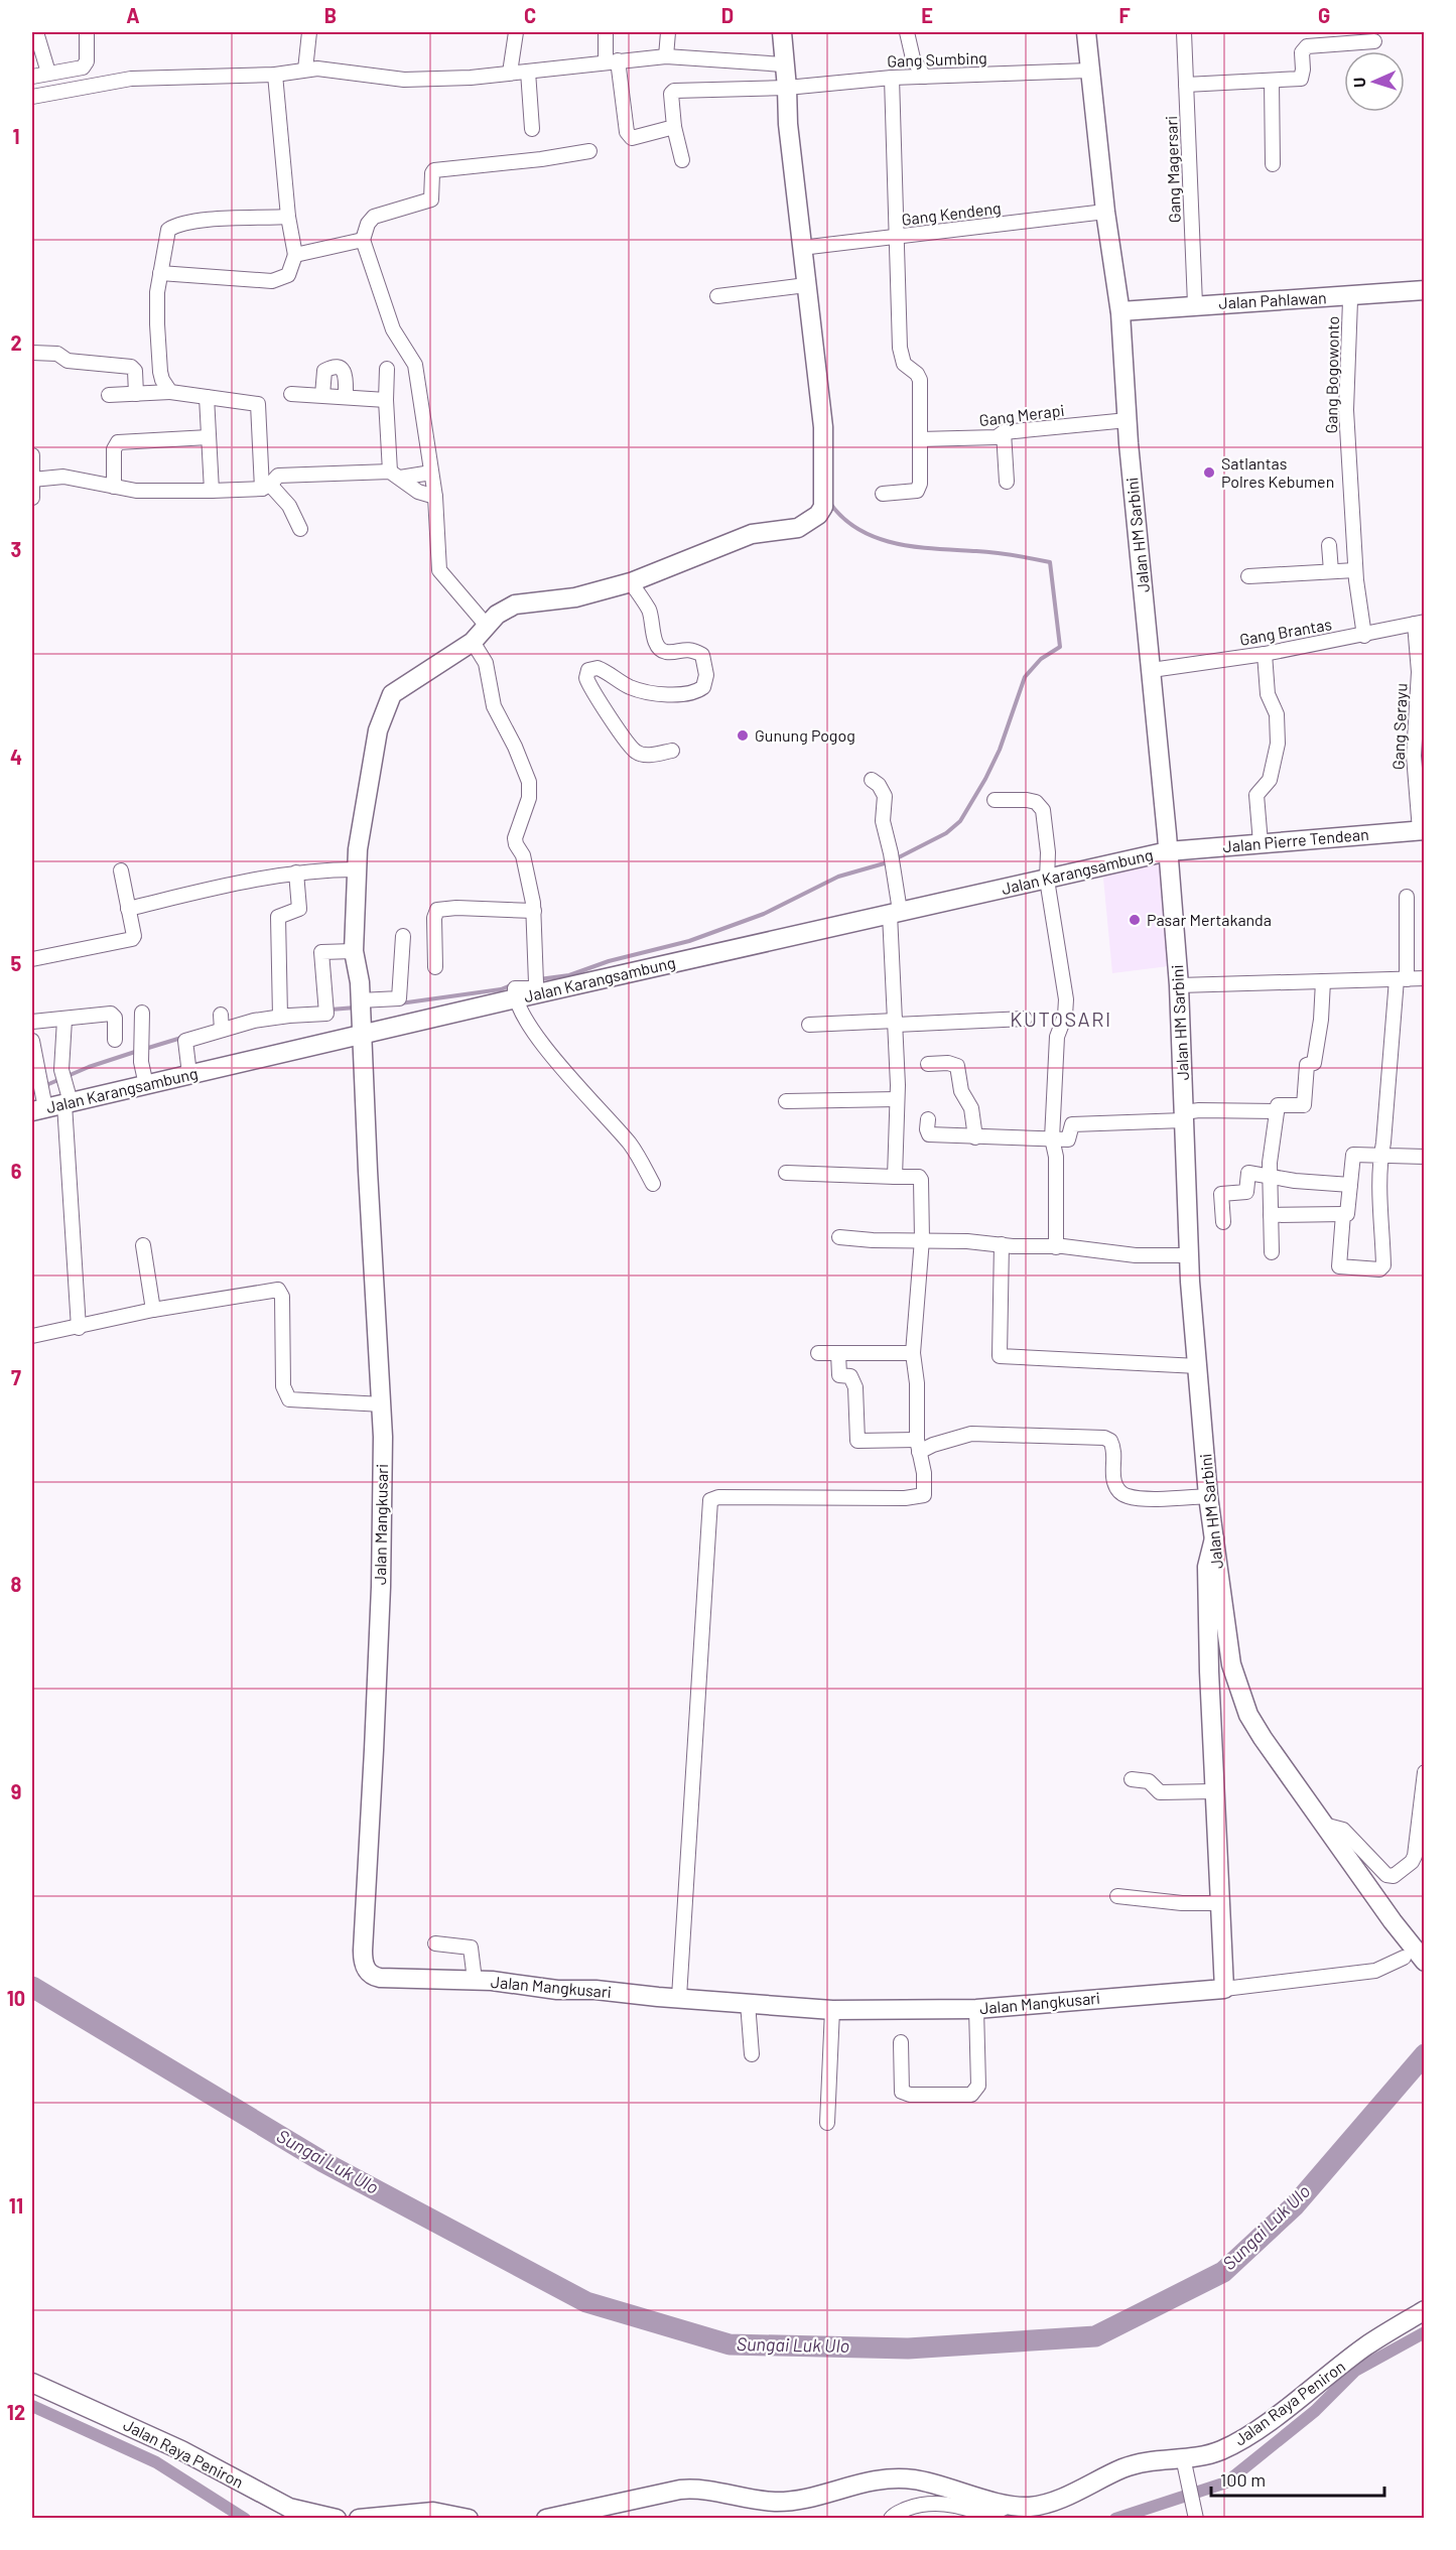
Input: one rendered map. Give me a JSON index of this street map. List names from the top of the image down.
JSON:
{
  "streets": {
    "main road": [
      "Jalan Pahlawan",
      "Jalan HM Sarbini",
      "Jalan Pierre Tendean",
      "Jalan Karangsambung",
      "Jalan Mangkusari",
      "Jalan Raya Peniron"
    ],
    "street": [
      "Gang Sumbing",
      "Gang Magersari",
      "Gang Kendeng",
      "Gang Bogowonto",
      "Gang Merapi",
      "Gang Brantas",
      "Gang Serayu"
    ]
  },
  "crossings": [
    ["Gang Sumbing", "Jalan HM Sarbini"],
    ["Gang Sumbing", "Jalan Mangkusari"],
    ["Gang Magersari", "Jalan Pahlawan"],
    ["Gang Kendeng", "Jalan HM Sarbini"],
    ["Gang Kendeng", "Jalan Mangkusari"],
    ["Jalan Pahlawan", "Gang Bogowonto"],
    ["Jalan Pahlawan", "Jalan HM Sarbini"],
    ["Gang Bogowonto", "Gang Brantas"],
    ["Gang Merapi", "Jalan HM Sarbini"],
    ["Jalan HM Sarbini", "Gang Brantas"],
    ["Jalan HM Sarbini", "Jalan Pierre Tendean"],
    ["Jalan HM Sarbini", "Jalan Karangsambung"],
    ["Gang Brantas", "Gang Serayu"],
    ["Gang Serayu", "Jalan Pierre Tendean"],
    ["Jalan Pierre Tendean", "Jalan Karangsambung"],
    ["Jalan Karangsambung", "Jalan Mangkusari"]
  ],
  "districts": ["KUTOSARI"],
  "water": ["Sungai Luk Ulo"],
  "places": ["Satlantas Polres Kebumen", "Gunung Pogog", "Pasar Mertakanda"],
  "scale_bar": "100 m",
  "north": "left",
  "grid": {
    "columns": [
      "A",
      "B",
      "C",
      "D",
      "E",
      "F",
      "G"
    ],
    "rows": [
      "1",
      "2",
      "3",
      "4",
      "5",
      "6",
      "7",
      "8",
      "9",
      "10",
      "11",
      "12"
    ]
  }
}
